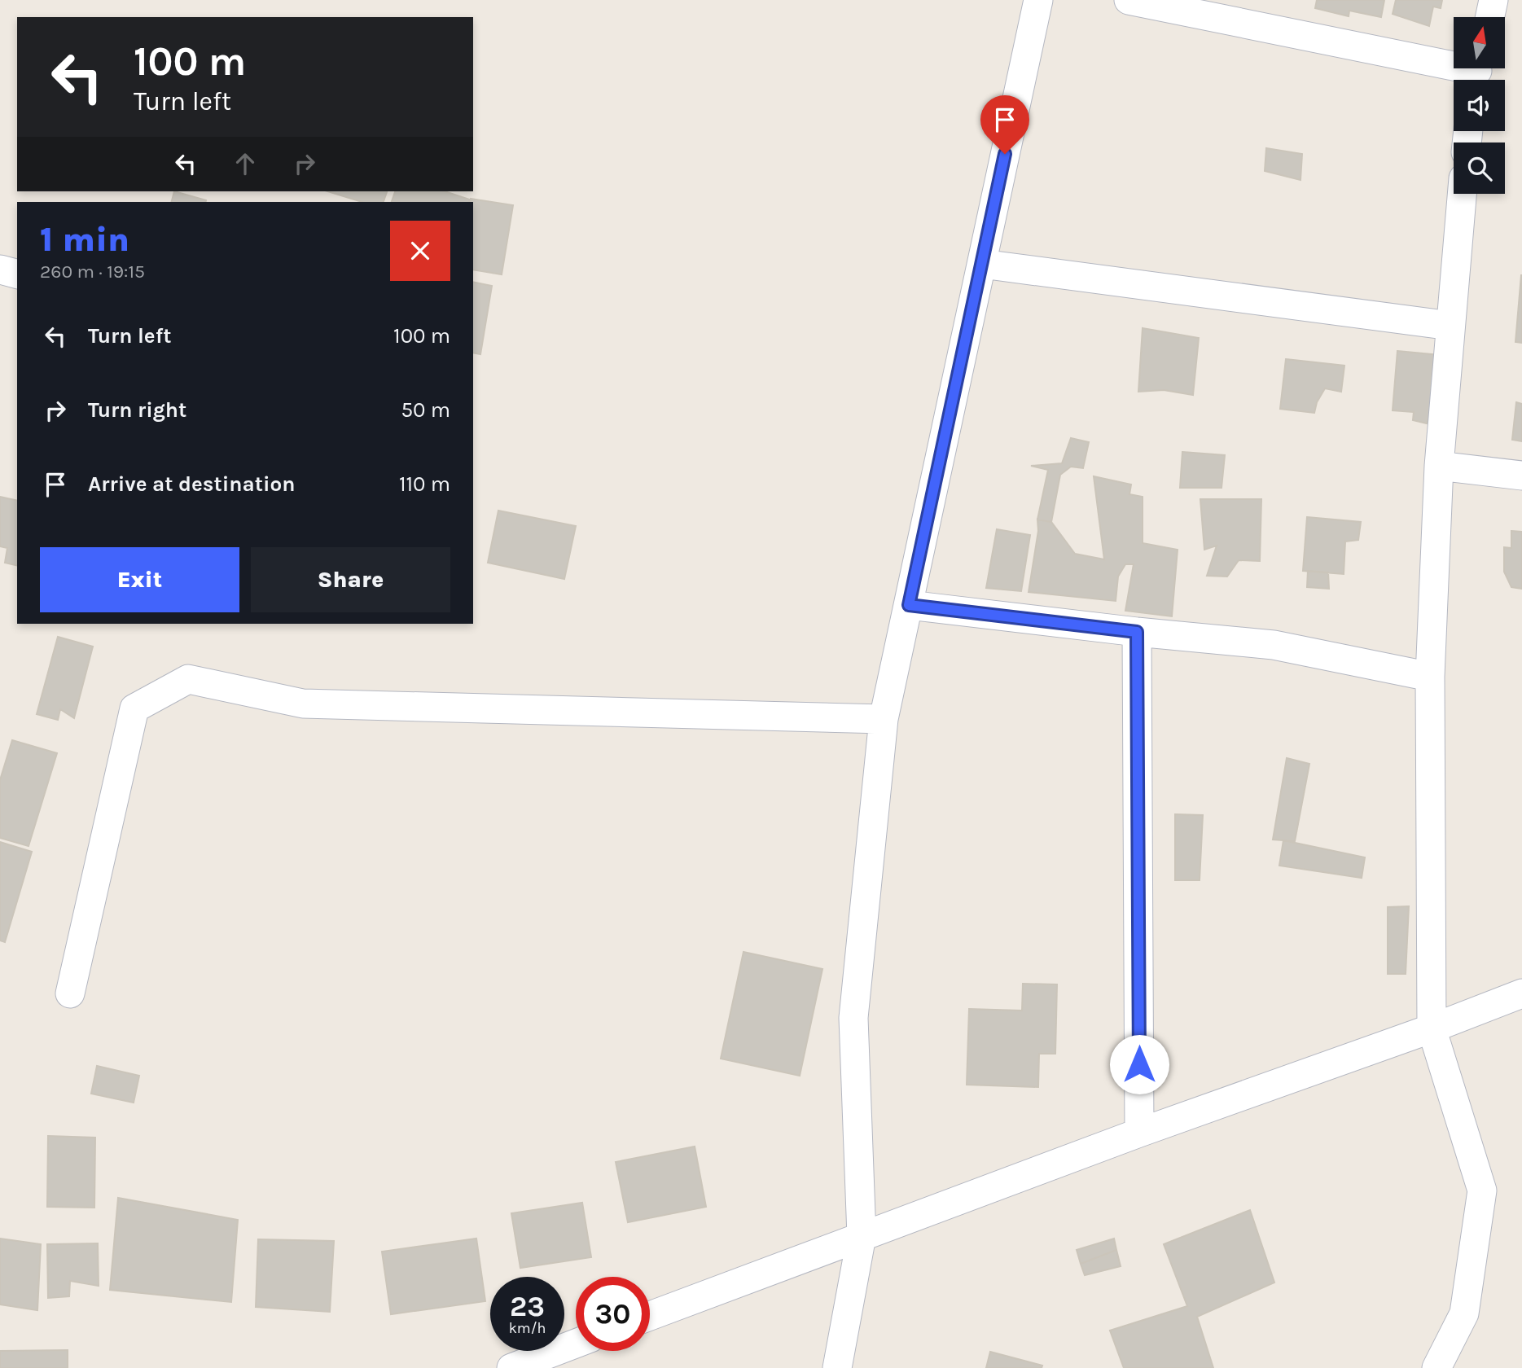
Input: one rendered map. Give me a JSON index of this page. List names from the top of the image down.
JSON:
{
  "north": "top",
  "page": {
    "turn": ["100 m", "Turn left"],
    "heading": ["1 min", "260 m · 19:15"],
    "list": [
      {
        "name": "Turn left",
        "value": "100 m"
      },
      {
        "name": "Turn right",
        "value": "50 m"
      },
      {
        "name": "Arrive at destination",
        "value": "110 m"
      }
    ],
    "buttons": ["Exit", "Share"],
    "speed": "23 km/h",
    "limit": "30"
  }
}
